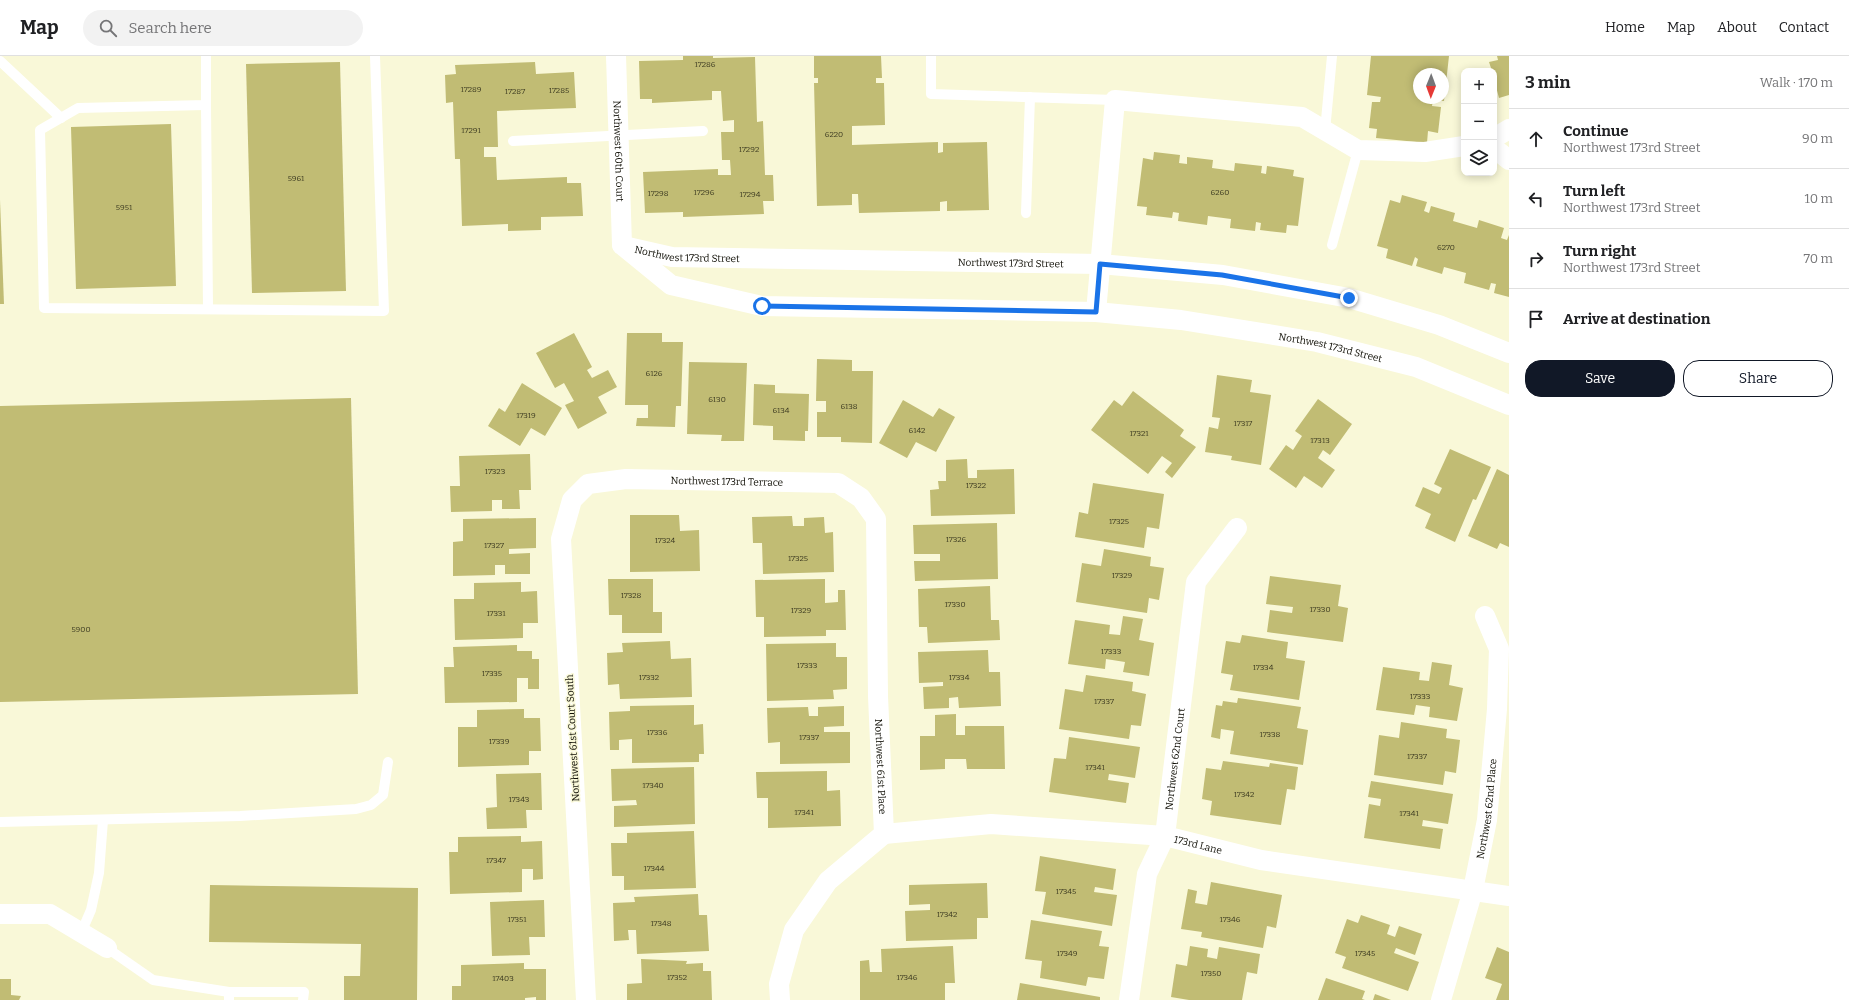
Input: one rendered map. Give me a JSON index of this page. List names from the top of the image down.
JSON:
{
  "streets": {
    "street": [
      "Northwest 60th Court",
      "Northwest 173rd Street",
      "Northwest 173rd Terrace",
      "Northwest 61st Court South",
      "Northwest 62nd Court",
      "Northwest 61st Place",
      "Northwest 62nd Place",
      "173rd Lane"
    ]
  },
  "crossings": [
    ["Northwest 60th Court", "Northwest 173rd Street"],
    ["Northwest 173rd Terrace", "Northwest 61st Court South"],
    ["Northwest 173rd Terrace", "Northwest 61st Place"],
    ["Northwest 62nd Court", "173rd Lane"],
    ["Northwest 61st Place", "173rd Lane"],
    ["Northwest 62nd Place", "173rd Lane"]
  ],
  "house_numbers": [
    "17286",
    "17289",
    "17285",
    "17287",
    "17291",
    "6220",
    "17292",
    "5961",
    "17296",
    "6260",
    "17298",
    "17294",
    "5951",
    "6270",
    "6126",
    "6130",
    "6138",
    "6134",
    "17319",
    "17317",
    "6142",
    "17321",
    "17313",
    "17323",
    "17322",
    "17325",
    "17326",
    "17324",
    "17327",
    "17325",
    "17329",
    "17328",
    "17330",
    "17330",
    "17329",
    "17331",
    "5900",
    "17333",
    "17333",
    "17334",
    "17335",
    "17332",
    "17334",
    "17333",
    "17337",
    "17336",
    "17338",
    "17337",
    "17339",
    "17337",
    "17341",
    "17340",
    "17342",
    "17343",
    "17341",
    "17341",
    "17347",
    "17344",
    "17345",
    "17342",
    "17351",
    "17346",
    "17348",
    "17349",
    "17345",
    "17350",
    "17352",
    "17346",
    "17403"
  ],
  "north": "bottom",
  "page": {
    "header": "Map",
    "search": "Search here",
    "nav": [
      "Home",
      "Map",
      "About",
      "Contact"
    ],
    "heading": ["3 min", "Walk · 170 m"],
    "map_buttons": ["+", "−"],
    "list": [
      ["Continue", "Northwest 173rd Street", "90 m"],
      ["Turn left", "Northwest 173rd Street", "10 m"],
      ["Turn right", "Northwest 173rd Street", "70 m"],
      "Arrive at destination"
    ],
    "buttons": ["Save", "Share"]
  }
}
